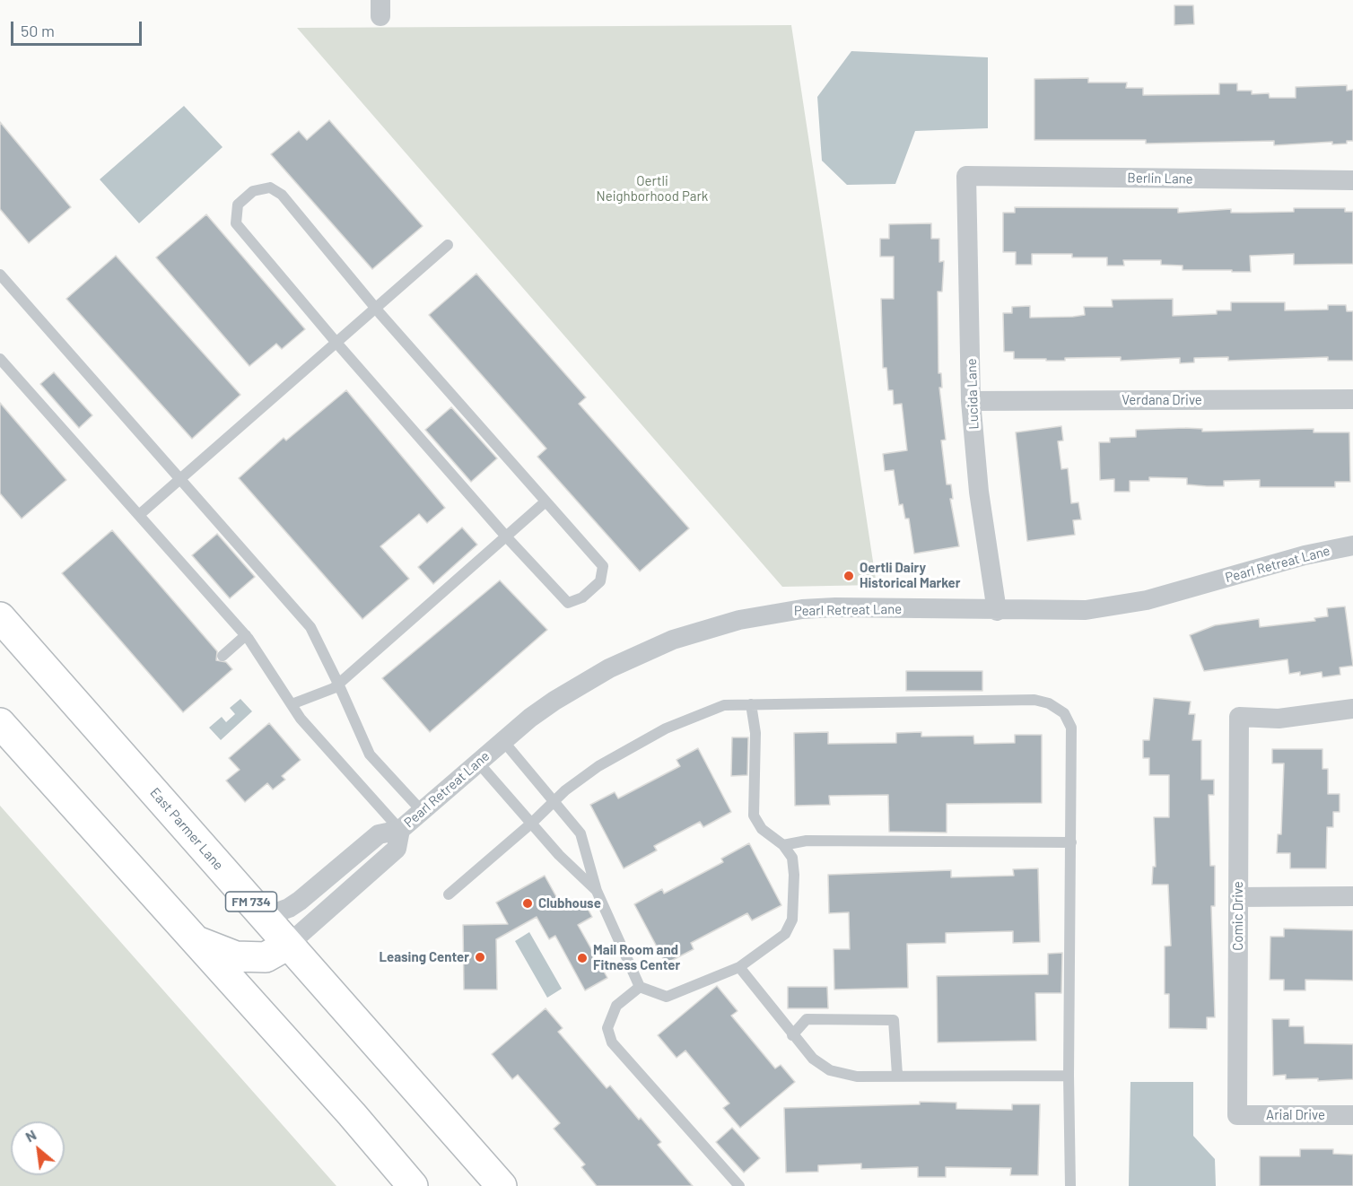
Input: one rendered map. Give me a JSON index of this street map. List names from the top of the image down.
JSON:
{
  "streets": {
    "main road": ["East Parmer Lane", "FM 734"],
    "street": [
      "Berlin Lane",
      "Lucida Lane",
      "Verdana Drive",
      "Pearl Retreat Lane",
      "Comic Drive",
      "Arial Drive"
    ]
  },
  "crossings": [
    ["Berlin Lane", "Lucida Lane"],
    ["Lucida Lane", "Verdana Drive"],
    ["Lucida Lane", "Pearl Retreat Lane"],
    ["Pearl Retreat Lane", "East Parmer Lane"],
    ["Comic Drive", "Arial Drive"]
  ],
  "parks": ["Oertli Neighborhood Park"],
  "places": [
    "Oertli Dairy Historical Marker",
    "Clubhouse",
    "Leasing Center",
    "Mail Room and Fitness Center"
  ],
  "scale_bar": "50 m",
  "north": "top left"
}
